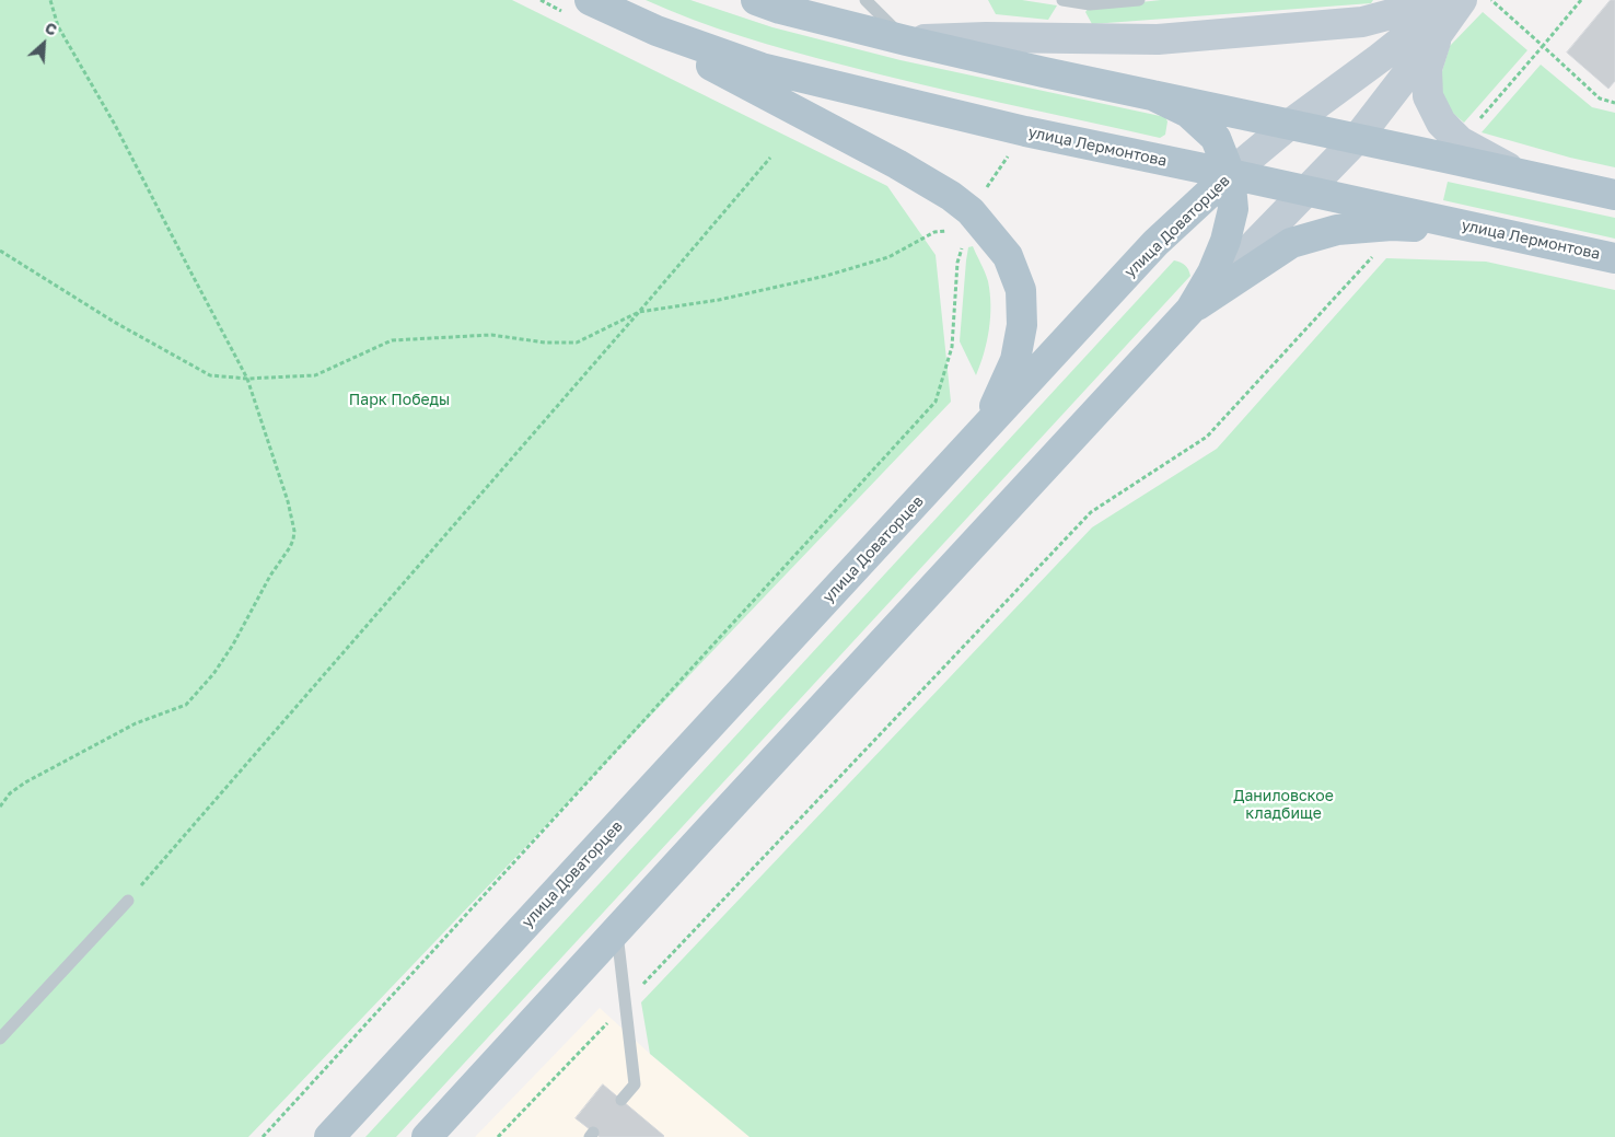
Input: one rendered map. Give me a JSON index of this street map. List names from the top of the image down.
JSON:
{
  "streets": {
    "main road": ["улица Лермонтова", "улица Доваторцев"]
  },
  "crossings": [
    ["улица Лермонтова", "улица Доваторцев"]
  ],
  "parks": ["Парк Победы", "Даниловское кладбище"],
  "north": "top right"
}
